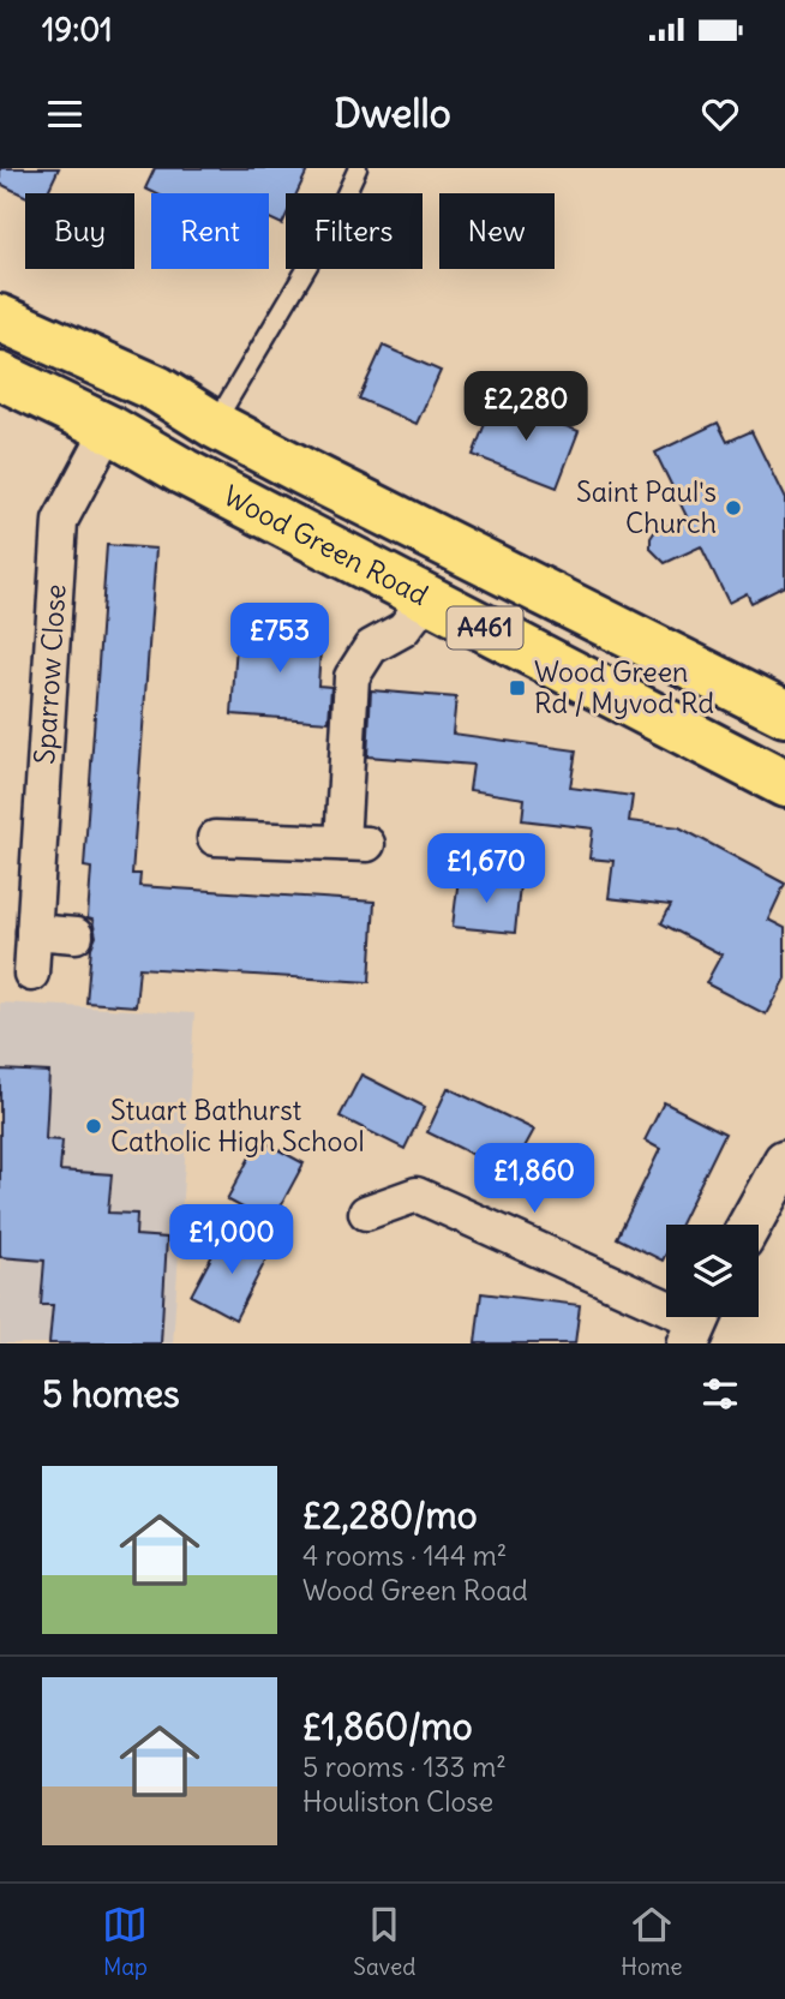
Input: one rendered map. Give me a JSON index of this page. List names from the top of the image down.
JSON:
{
  "streets": {
    "highway": ["Wood Green Road", "A461"],
    "street": ["Sparrow Close"]
  },
  "crossings": [
    ["Wood Green Road", "Sparrow Close"]
  ],
  "places": {
    "other": ["Saint Paul's Church", "Stuart Bathurst Catholic High School"],
    "transit": ["Wood Green Rd / Myvod Rd"]
  },
  "page": {
    "status": "19:01",
    "header": "Dwello",
    "chip": [
      "Buy",
      "Rent",
      "Filters",
      "New"
    ],
    "price": [
      "£2,280",
      "£753",
      "£1,670",
      "£1,860",
      "£1,000"
    ],
    "heading": "5 homes",
    "list": [
      {
        "name": "£2,280/mo",
        "note": "4 rooms · 144 m² · Wood Green Road"
      },
      {
        "name": "£1,860/mo",
        "note": "5 rooms · 133 m² · Houliston Close"
      }
    ],
    "tabs": ["Map", "Saved", "Home"]
  }
}
